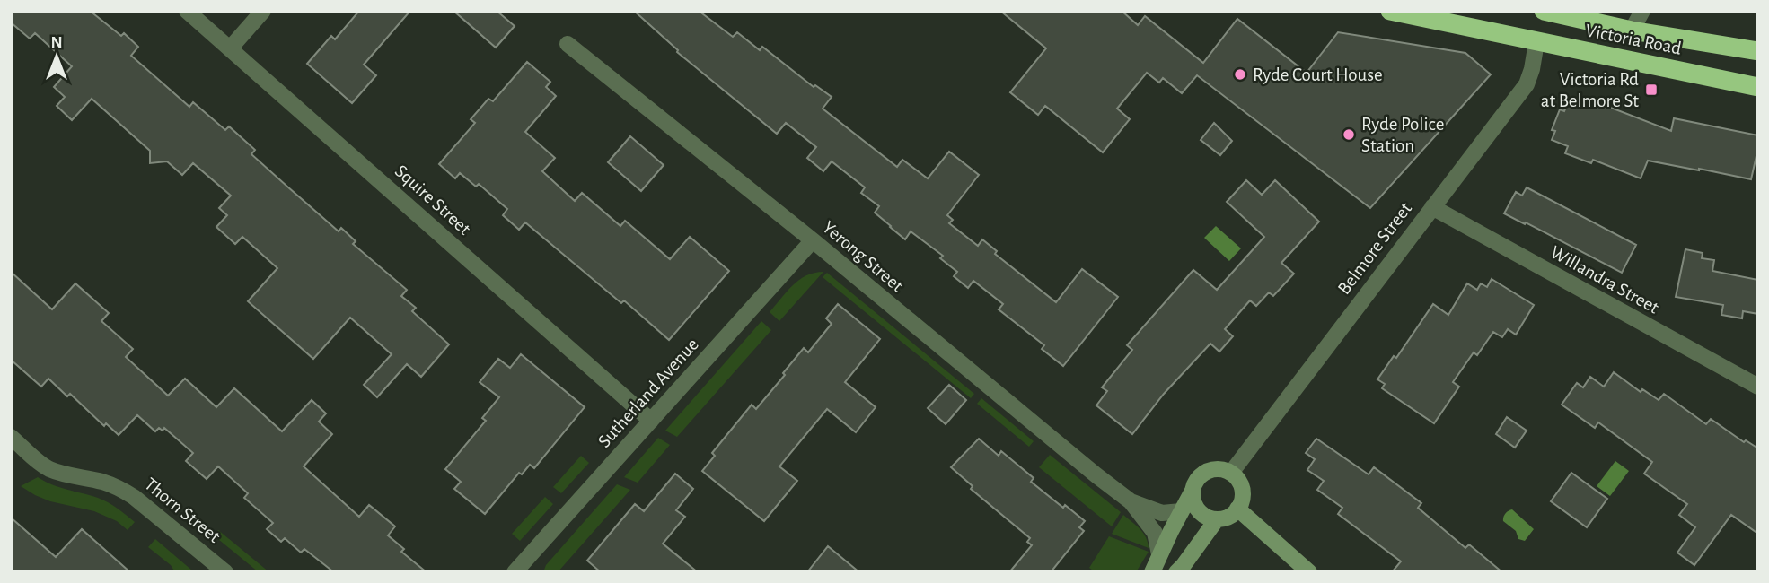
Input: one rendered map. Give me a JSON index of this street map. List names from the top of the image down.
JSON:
{
  "streets": {
    "highway": ["Victoria Road"],
    "street": [
      "Squire Street",
      "Belmore Street",
      "Yerong Street",
      "Willandra Street",
      "Sutherland Avenue",
      "Thorn Street"
    ]
  },
  "crossings": [
    ["Victoria Road", "Belmore Street"],
    ["Squire Street", "Sutherland Avenue"],
    ["Belmore Street", "Willandra Street"],
    ["Yerong Street", "Sutherland Avenue"]
  ],
  "places": {
    "other": ["Ryde Court House", "Ryde Police Station"],
    "transit": ["Victoria Rd at Belmore St"]
  },
  "north": "top"
}
